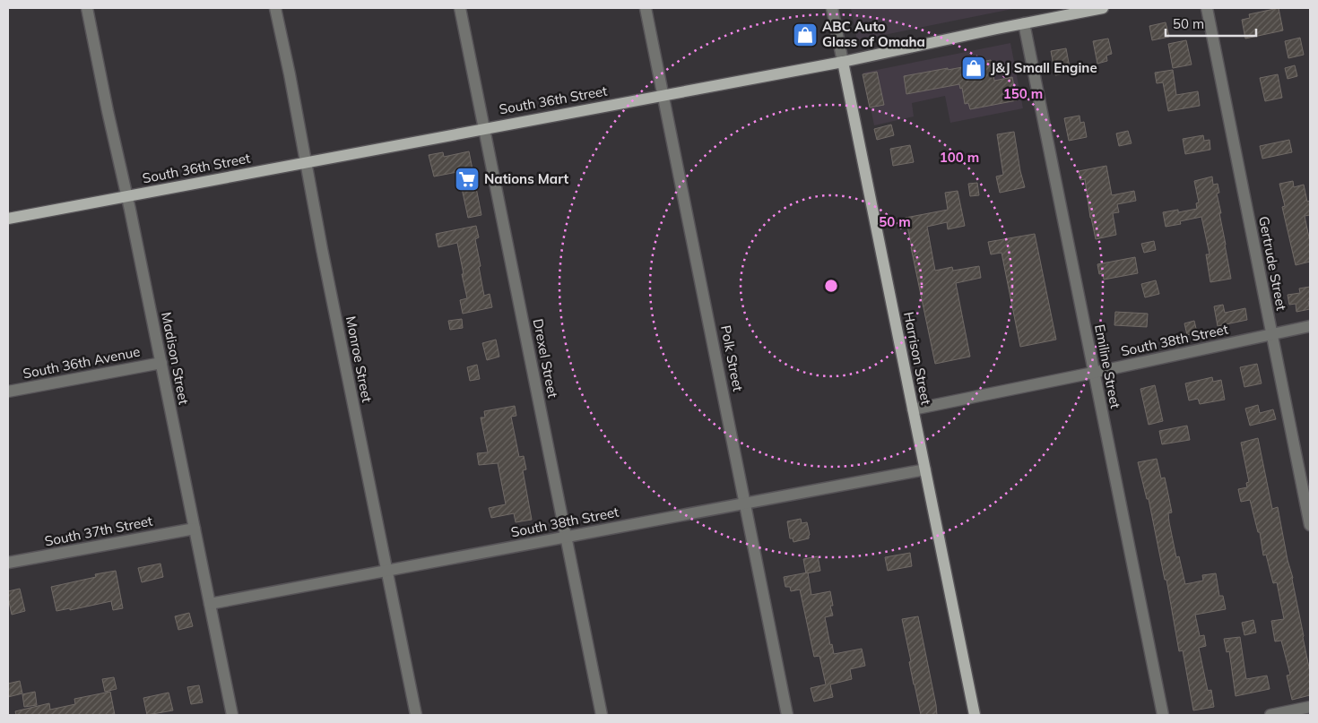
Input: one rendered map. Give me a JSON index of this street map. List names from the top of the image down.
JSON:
{
  "streets": {
    "main road": ["South 36th Street", "Harrison Street"],
    "street": [
      "Gertrude Street",
      "South 38th Street",
      "Madison Street",
      "Drexel Street",
      "Polk Street",
      "Monroe Street",
      "South 36th Avenue",
      "Emiline Street",
      "South 37th Street"
    ]
  },
  "crossings": [
    ["South 36th Street", "Madison Street"],
    ["South 36th Street", "Drexel Street"],
    ["South 36th Street", "Polk Street"],
    ["South 36th Street", "Harrison Street"],
    ["South 36th Street", "Monroe Street"],
    ["South 36th Street", "Emiline Street"],
    ["Gertrude Street", "South 38th Street"],
    ["South 38th Street", "Madison Street"],
    ["South 38th Street", "Drexel Street"],
    ["South 38th Street", "Polk Street"],
    ["South 38th Street", "Harrison Street"],
    ["South 38th Street", "Monroe Street"],
    ["South 38th Street", "Emiline Street"],
    ["Madison Street", "South 36th Avenue"],
    ["Madison Street", "South 37th Street"]
  ],
  "places": {
    "shop": ["ABC Auto Glass of Omaha", "J&J Small Engine"],
    "supermarket": ["Nations Mart"]
  },
  "scale_bar": "50 m",
  "rings": ["150 m", "100 m", "50 m"]
}
